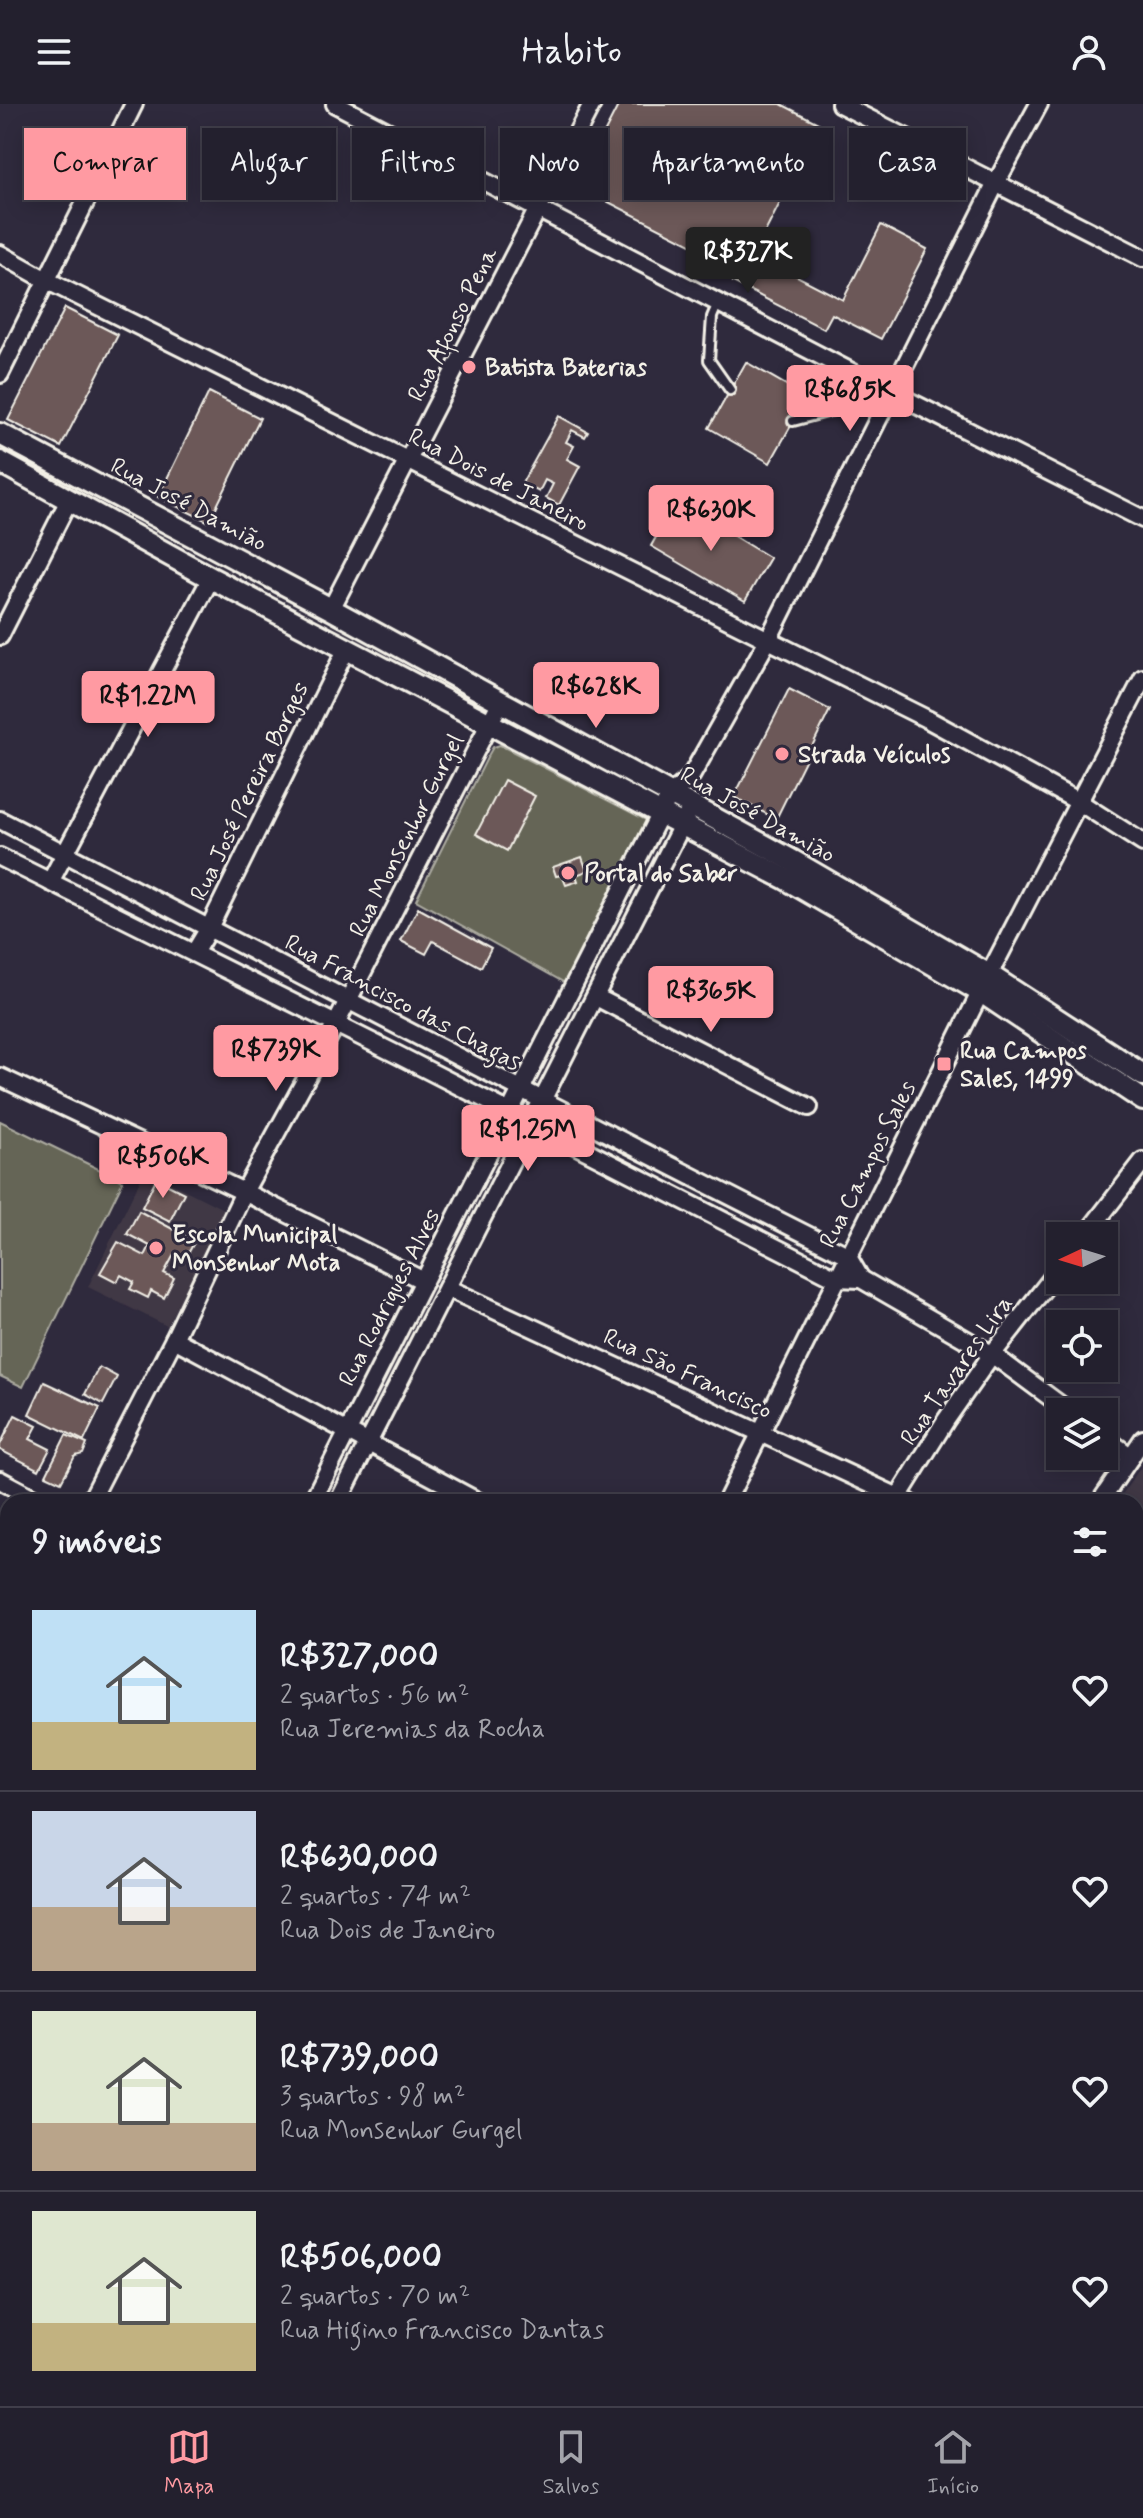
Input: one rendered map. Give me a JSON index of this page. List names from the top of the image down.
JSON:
{
  "streets": {
    "street": [
      "Rua Afonso Pena",
      "Rua Dois de Janeiro",
      "Rua José Damião",
      "Rua José Pereira Borges",
      "Rua Monsenhor Gurgel",
      "Rua Francisco das Chagas",
      "Rua Campos Sales",
      "Rua Rodrigues Alves",
      "Rua Tavares Lira",
      "Rua São Francisco"
    ]
  },
  "crossings": [
    ["Rua Afonso Pena", "Rua Dois de Janeiro"],
    ["Rua Afonso Pena", "Rua José Damião"],
    ["Rua Dois de Janeiro", "Rua Campos Sales"],
    ["Rua Dois de Janeiro", "Rua Rodrigues Alves"],
    ["Rua José Damião", "Rua José Pereira Borges"],
    ["Rua José Damião", "Rua Monsenhor Gurgel"],
    ["Rua José Damião", "Rua Campos Sales"],
    ["Rua José Damião", "Rua Rodrigues Alves"],
    ["Rua José Pereira Borges", "Rua Francisco das Chagas"],
    ["Rua Monsenhor Gurgel", "Rua Francisco das Chagas"],
    ["Rua Francisco das Chagas", "Rua Campos Sales"],
    ["Rua Francisco das Chagas", "Rua Rodrigues Alves"],
    ["Rua Francisco das Chagas", "Rua Tavares Lira"],
    ["Rua Campos Sales", "Rua São Francisco"],
    ["Rua Rodrigues Alves", "Rua São Francisco"]
  ],
  "places": {
    "other": [
      "Batista Baterias",
      "Strada Veículos",
      "Portal do Saber",
      "Escola Municipal Monsenhor Mota"
    ],
    "transit": ["Rua Campos Sales, 1499"]
  },
  "north": "left",
  "page": {
    "header": "Habito",
    "chip": [
      "Comprar",
      "Alugar",
      "Filtros",
      "Novo",
      "Apartamento",
      "Casa"
    ],
    "price": [
      "R$327K",
      "R$685K",
      "R$630K",
      "R$628K",
      "R$1.22M",
      "R$365K",
      "R$739K",
      "R$1.25M",
      "R$506K"
    ],
    "heading": "9 imóveis",
    "list": [
      {
        "name": "R$327,000",
        "note": "2 quartos · 56 m² · Rua Jeremias da Rocha"
      },
      {
        "name": "R$630,000",
        "note": "2 quartos · 74 m² · Rua Dois de Janeiro"
      },
      {
        "name": "R$739,000",
        "note": "3 quartos · 98 m² · Rua Monsenhor Gurgel"
      },
      {
        "name": "R$506,000",
        "note": "2 quartos · 70 m² · Rua Higino Francisco Dantas"
      }
    ],
    "tabs": ["Mapa", "Salvos", "Início"]
  }
}
